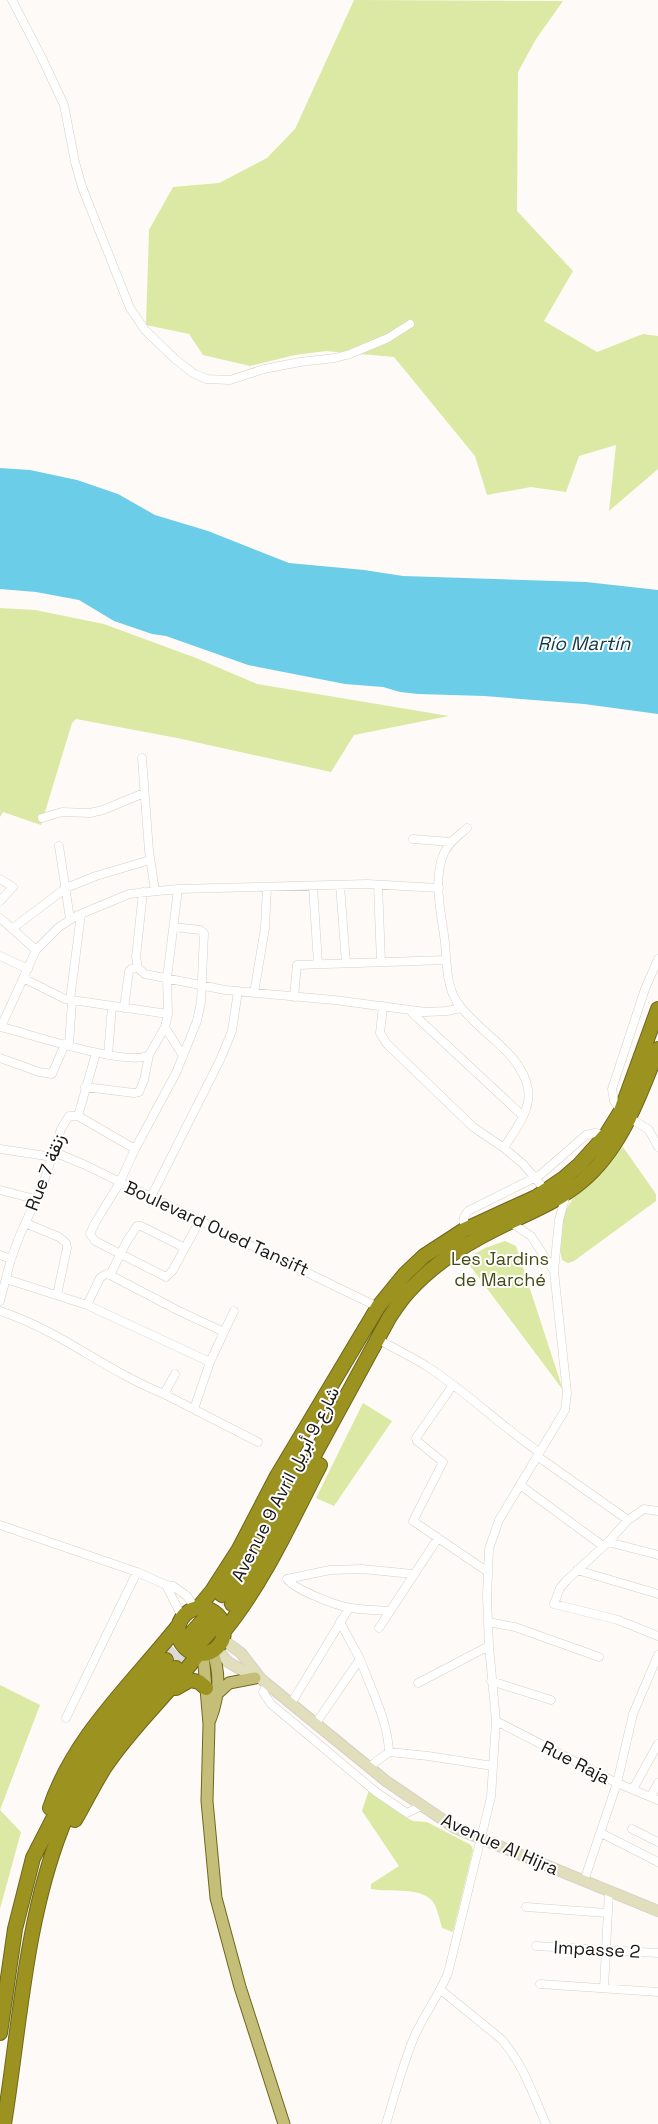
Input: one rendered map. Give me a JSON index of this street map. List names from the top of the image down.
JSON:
{
  "streets": {
    "highway": ["Avenue 9 Avril شارع 9 أبريل"],
    "street": [
      "Rue 7 زنقة",
      "Boulevard Oued Tansift",
      "Rue Raja",
      "Avenue Al Hijra",
      "Impasse 2"
    ]
  },
  "crossings": [
    ["Rue 7 زنقة", "Boulevard Oued Tansift"],
    ["Boulevard Oued Tansift", "Avenue 9 Avril شارع 9 أبريل"],
    ["Avenue 9 Avril شارع 9 أبريل", "Avenue Al Hijra"]
  ],
  "water": ["Río Martín"],
  "parks": ["Les Jardins de Marché"]
}
